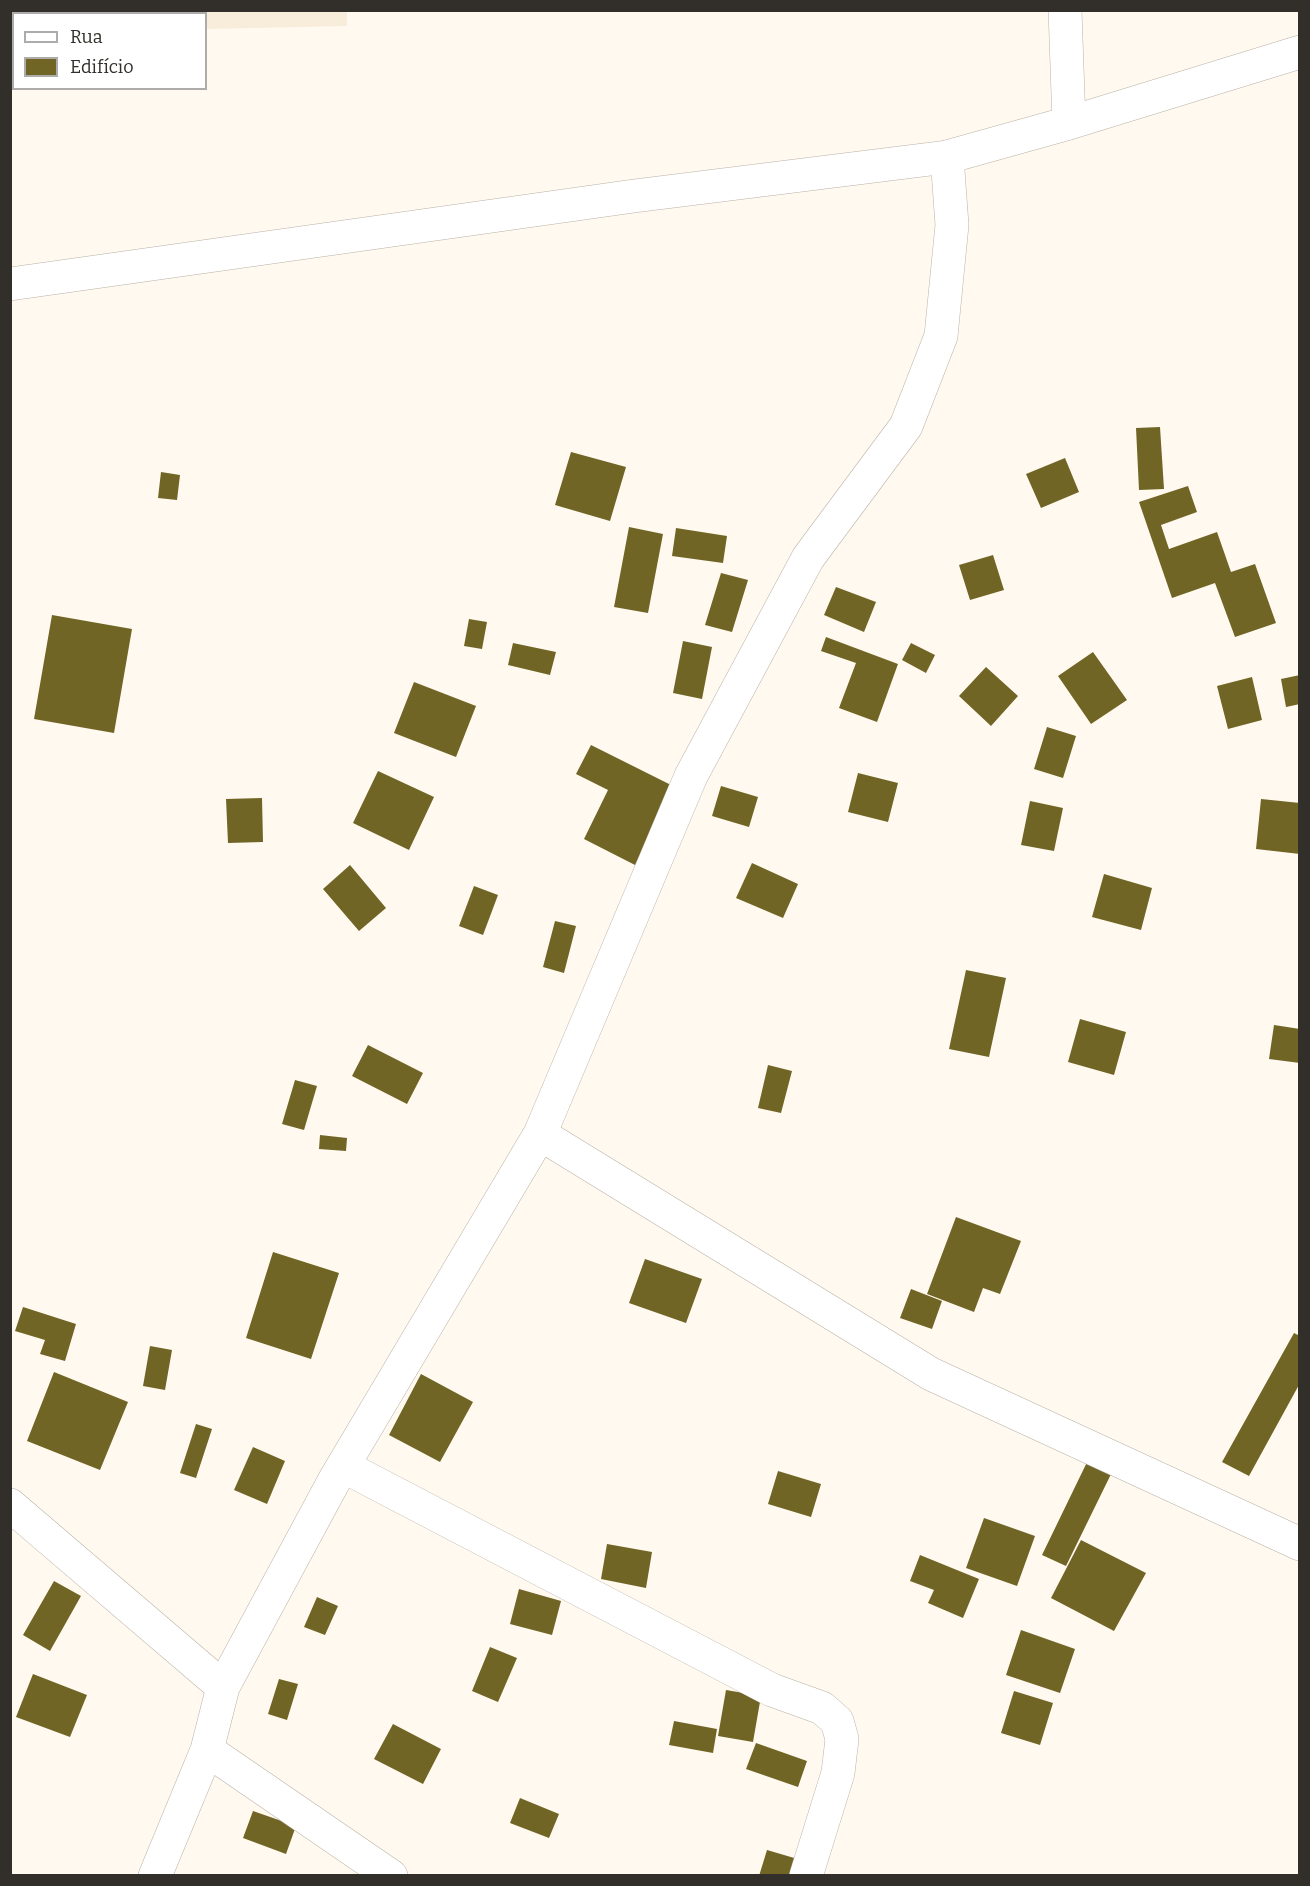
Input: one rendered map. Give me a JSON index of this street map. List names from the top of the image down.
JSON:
{
  "legend": ["Rua", "Edifício"]
}
